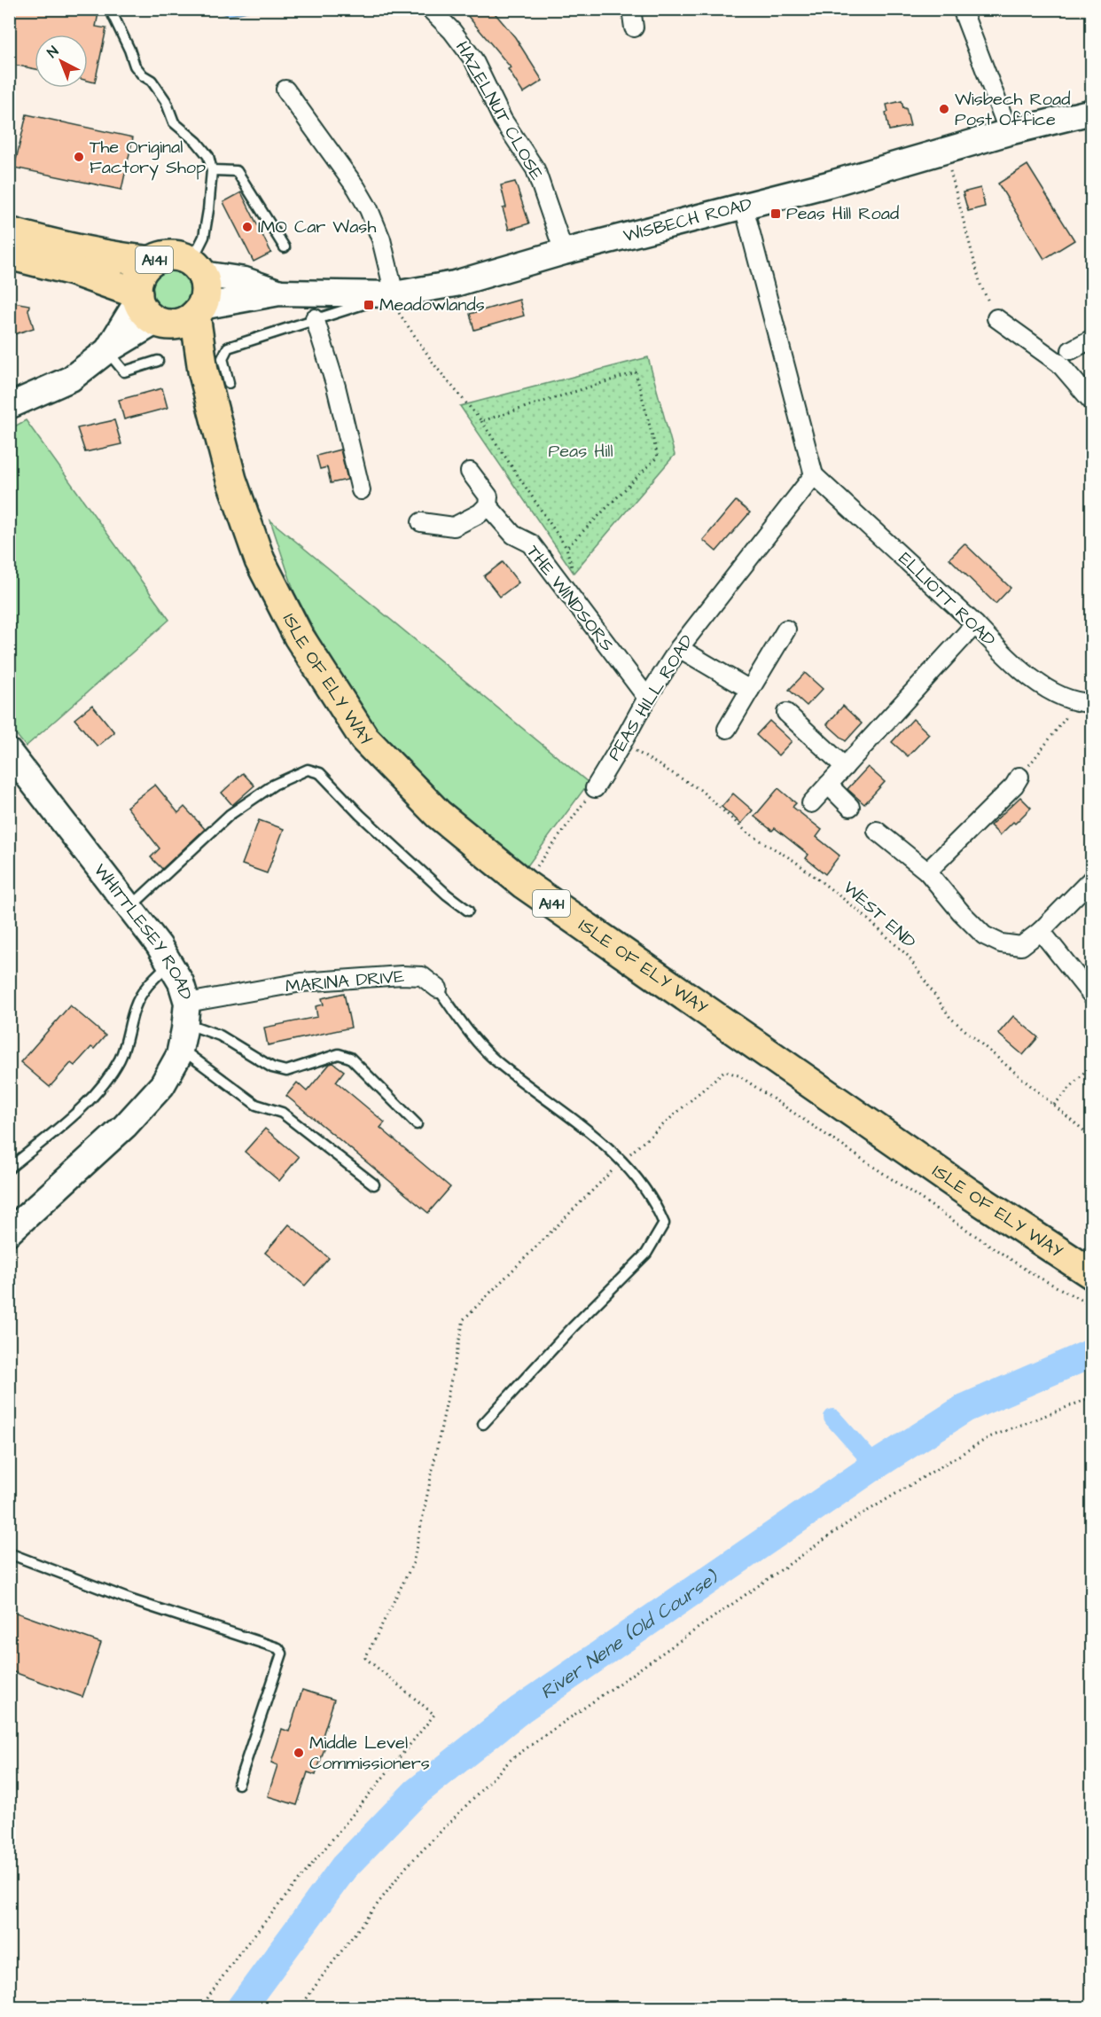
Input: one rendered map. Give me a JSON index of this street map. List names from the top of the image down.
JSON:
{
  "streets": {
    "highway": ["A141", "ISLE OF ELY WAY"],
    "main road": ["WISBECH ROAD", "WHITTLESEY ROAD"],
    "street": [
      "HAZELNUT CLOSE",
      "THE WINDSORS",
      "ELLIOTT ROAD",
      "PEAS HILL ROAD",
      "MARINA DRIVE"
    ],
    "path": ["WEST END"]
  },
  "crossings": [
    ["HAZELNUT CLOSE", "WISBECH ROAD"],
    ["WISBECH ROAD", "A141"],
    ["WISBECH ROAD", "ISLE OF ELY WAY"],
    ["A141", "ISLE OF ELY WAY"],
    ["THE WINDSORS", "PEAS HILL ROAD"],
    ["ELLIOTT ROAD", "PEAS HILL ROAD"],
    ["PEAS HILL ROAD", "WEST END"],
    ["WHITTLESEY ROAD", "MARINA DRIVE"]
  ],
  "water": ["River Nene (Old Course)"],
  "parks": ["Peas Hill"],
  "places": {
    "other": [
      "Wisbech Road Post Office",
      "The Original Factory Shop",
      "IMO Car Wash",
      "Middle Level Commissioners"
    ],
    "transit": ["Peas Hill Road", "Meadowlands"]
  },
  "north": "top left"
}
